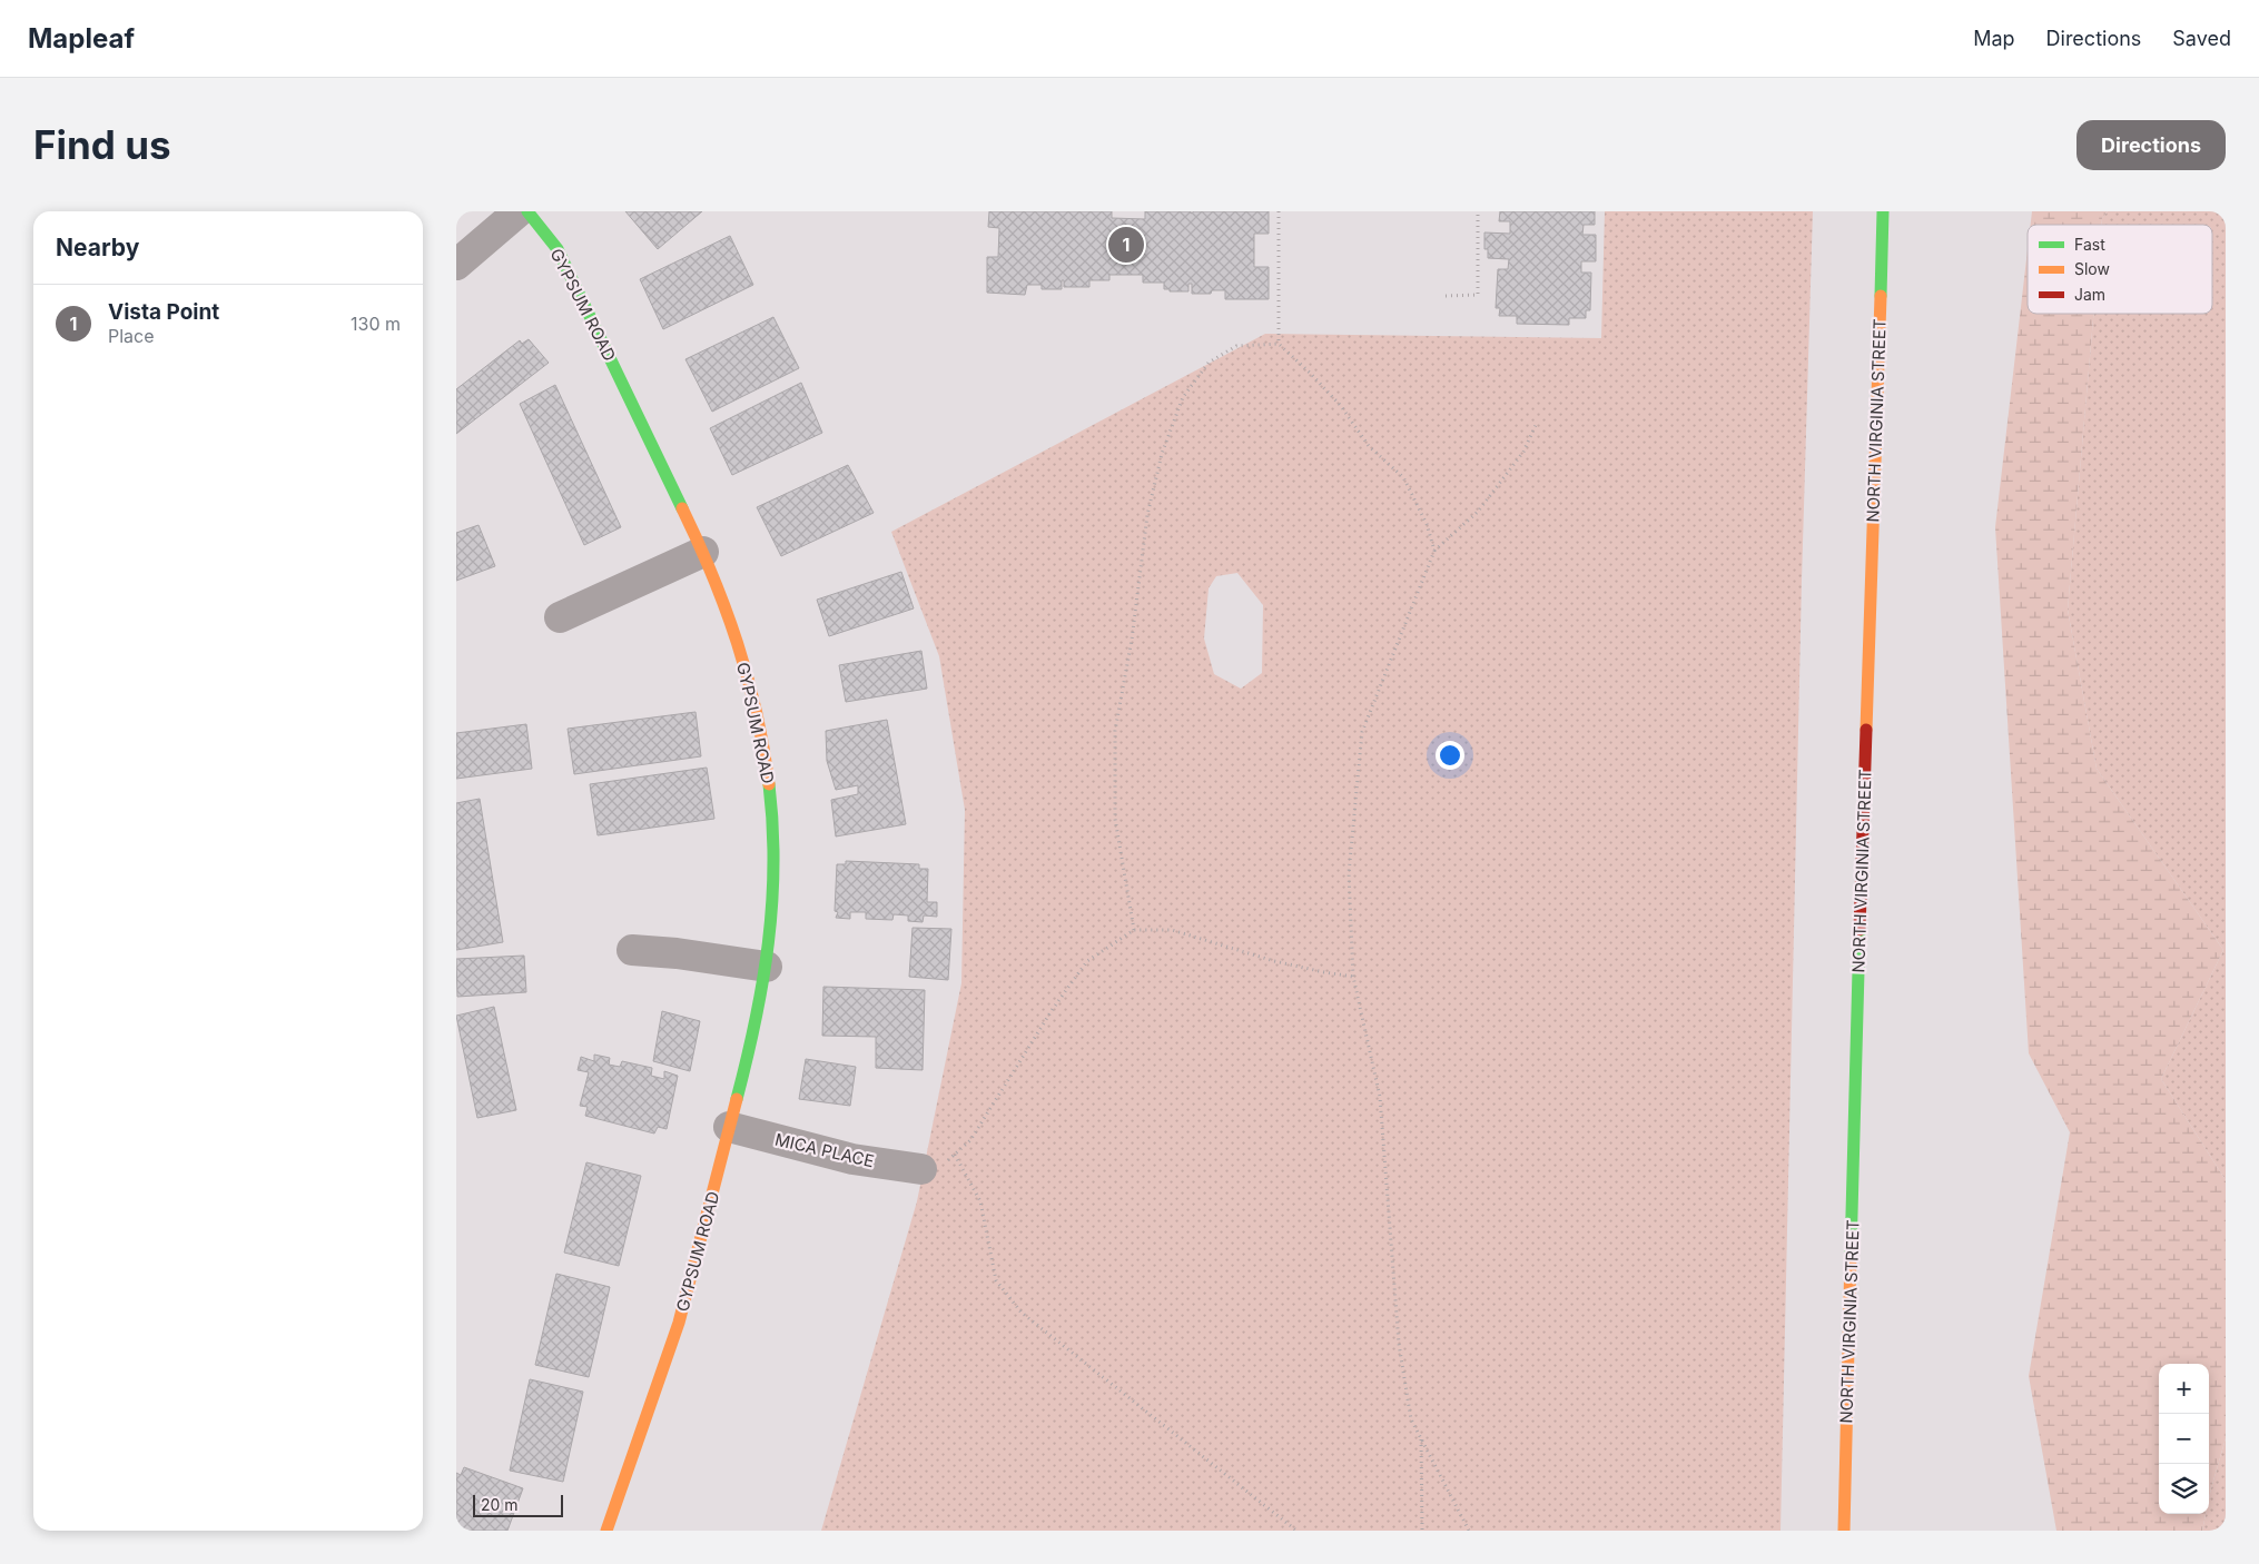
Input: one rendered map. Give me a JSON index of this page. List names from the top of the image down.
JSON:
{
  "streets": {
    "street": ["GYPSUM ROAD", "NORTH VIRGINIA STREET", "MICA PLACE"]
  },
  "crossings": [
    ["GYPSUM ROAD", "MICA PLACE"]
  ],
  "legend": ["Fast", "Slow", "Jam"],
  "scale_bar": "20 m",
  "page": {
    "header": "Mapleaf",
    "nav": ["Map", "Directions", "Saved"],
    "buttons": "Directions",
    "title": "Find us",
    "heading": "Nearby",
    "pins": "1",
    "list": [
      {
        "mark": "1",
        "name": "Vista Point",
        "note": "Place",
        "value": "130 m"
      }
    ],
    "map_buttons": ["+", "−"],
    "scale": "20 m"
  }
}
